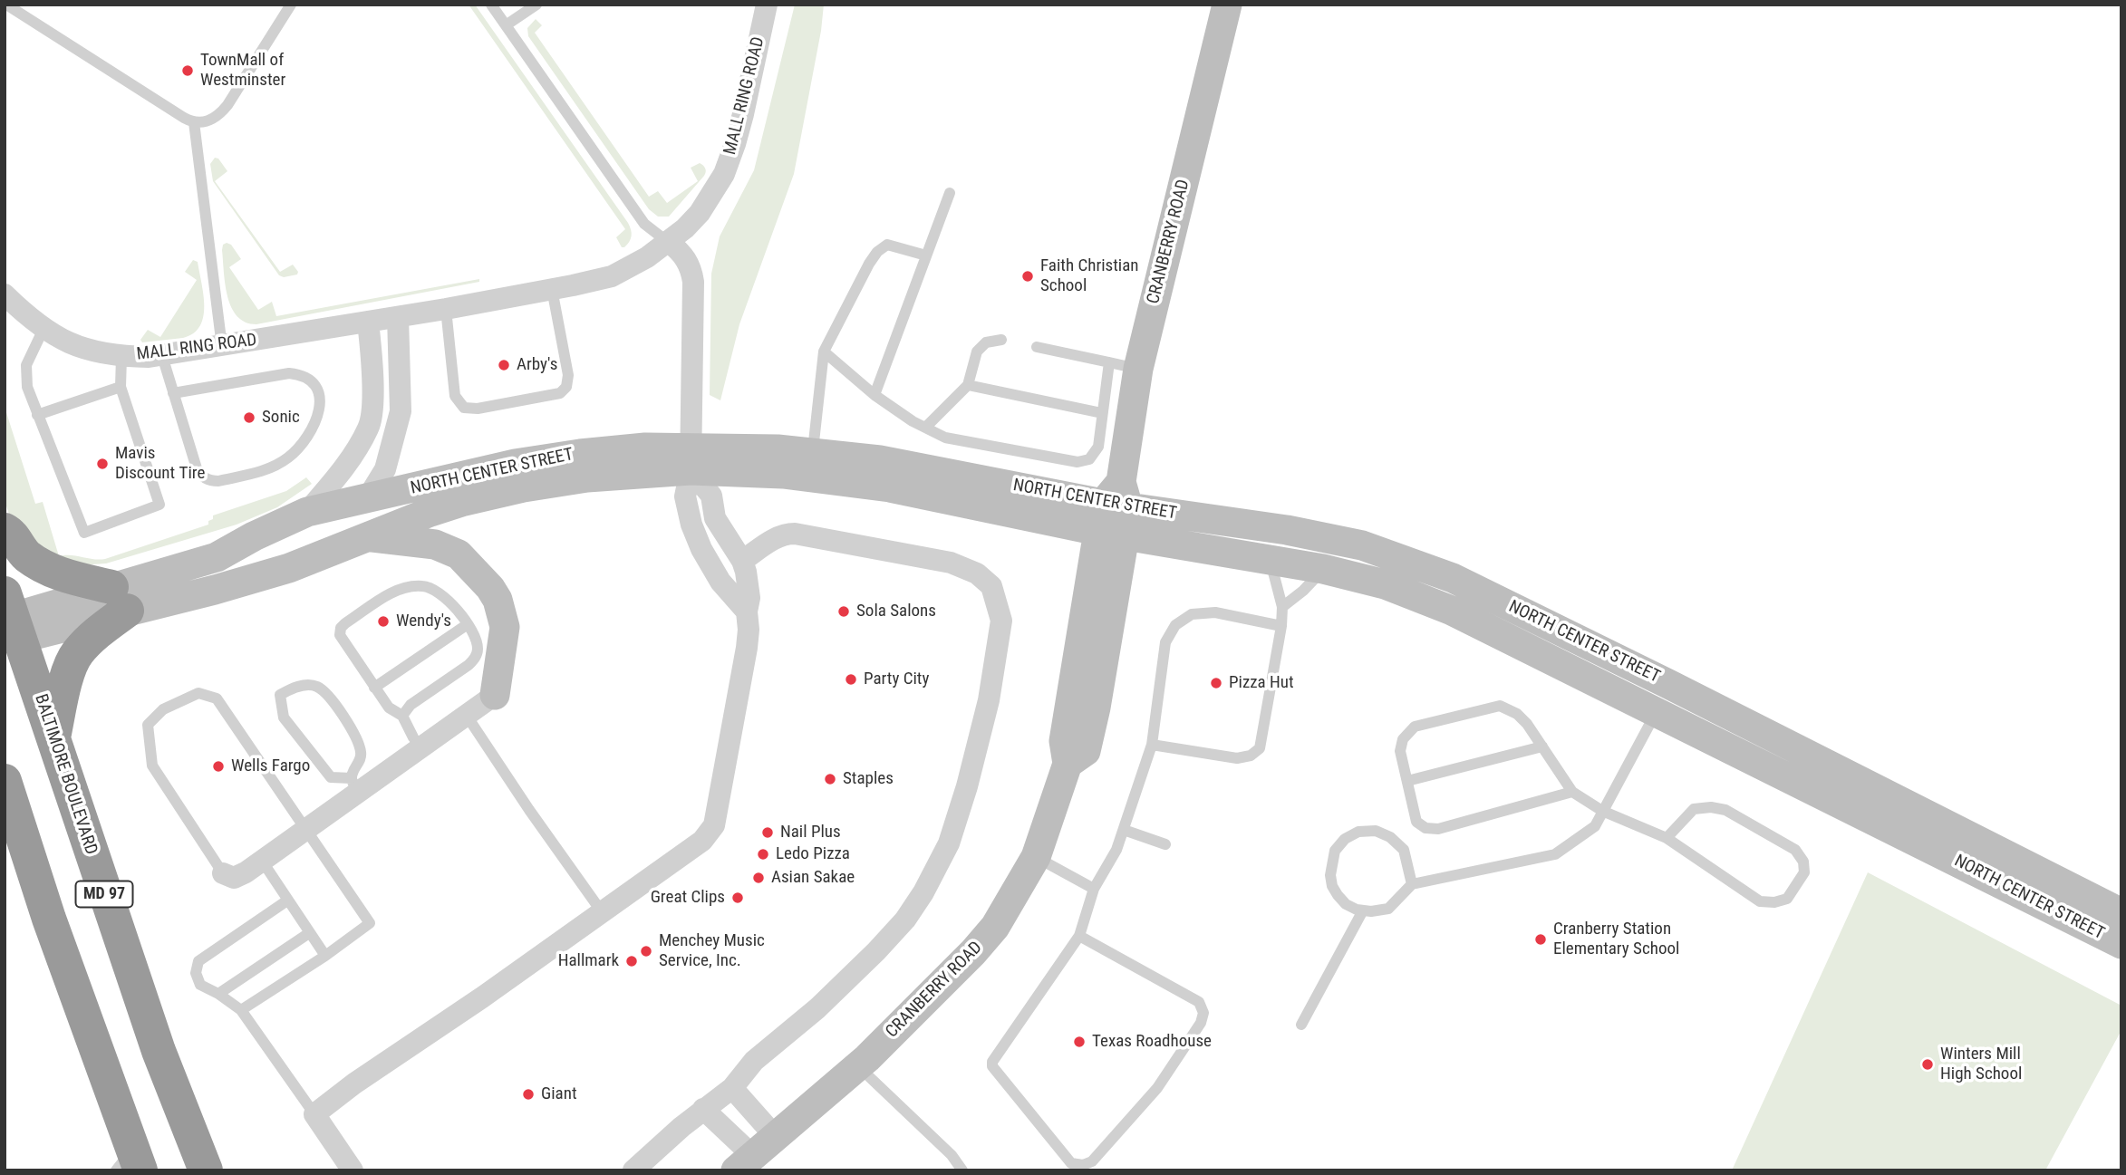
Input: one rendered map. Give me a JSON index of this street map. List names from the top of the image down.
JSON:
{
  "streets": {
    "highway": ["BALTIMORE BOULEVARD", "MD 97"],
    "street": ["MALL RING ROAD", "CRANBERRY ROAD", "NORTH CENTER STREET"]
  },
  "crossings": [
    ["CRANBERRY ROAD", "NORTH CENTER STREET"],
    ["NORTH CENTER STREET", "BALTIMORE BOULEVARD"]
  ],
  "places": [
    "TownMall of Westminster",
    "Faith Christian School",
    "Arby's",
    "Sonic",
    "Mavis Discount Tire",
    "Sola Salons",
    "Wendy's",
    "Party City",
    "Pizza Hut",
    "Wells Fargo",
    "Staples",
    "Nail Plus",
    "Ledo Pizza",
    "Asian Sakae",
    "Great Clips",
    "Cranberry Station Elementary School",
    "Menchey Music Service, Inc.",
    "Hallmark",
    "Texas Roadhouse",
    "Winters Mill High School",
    "Giant"
  ]
}
